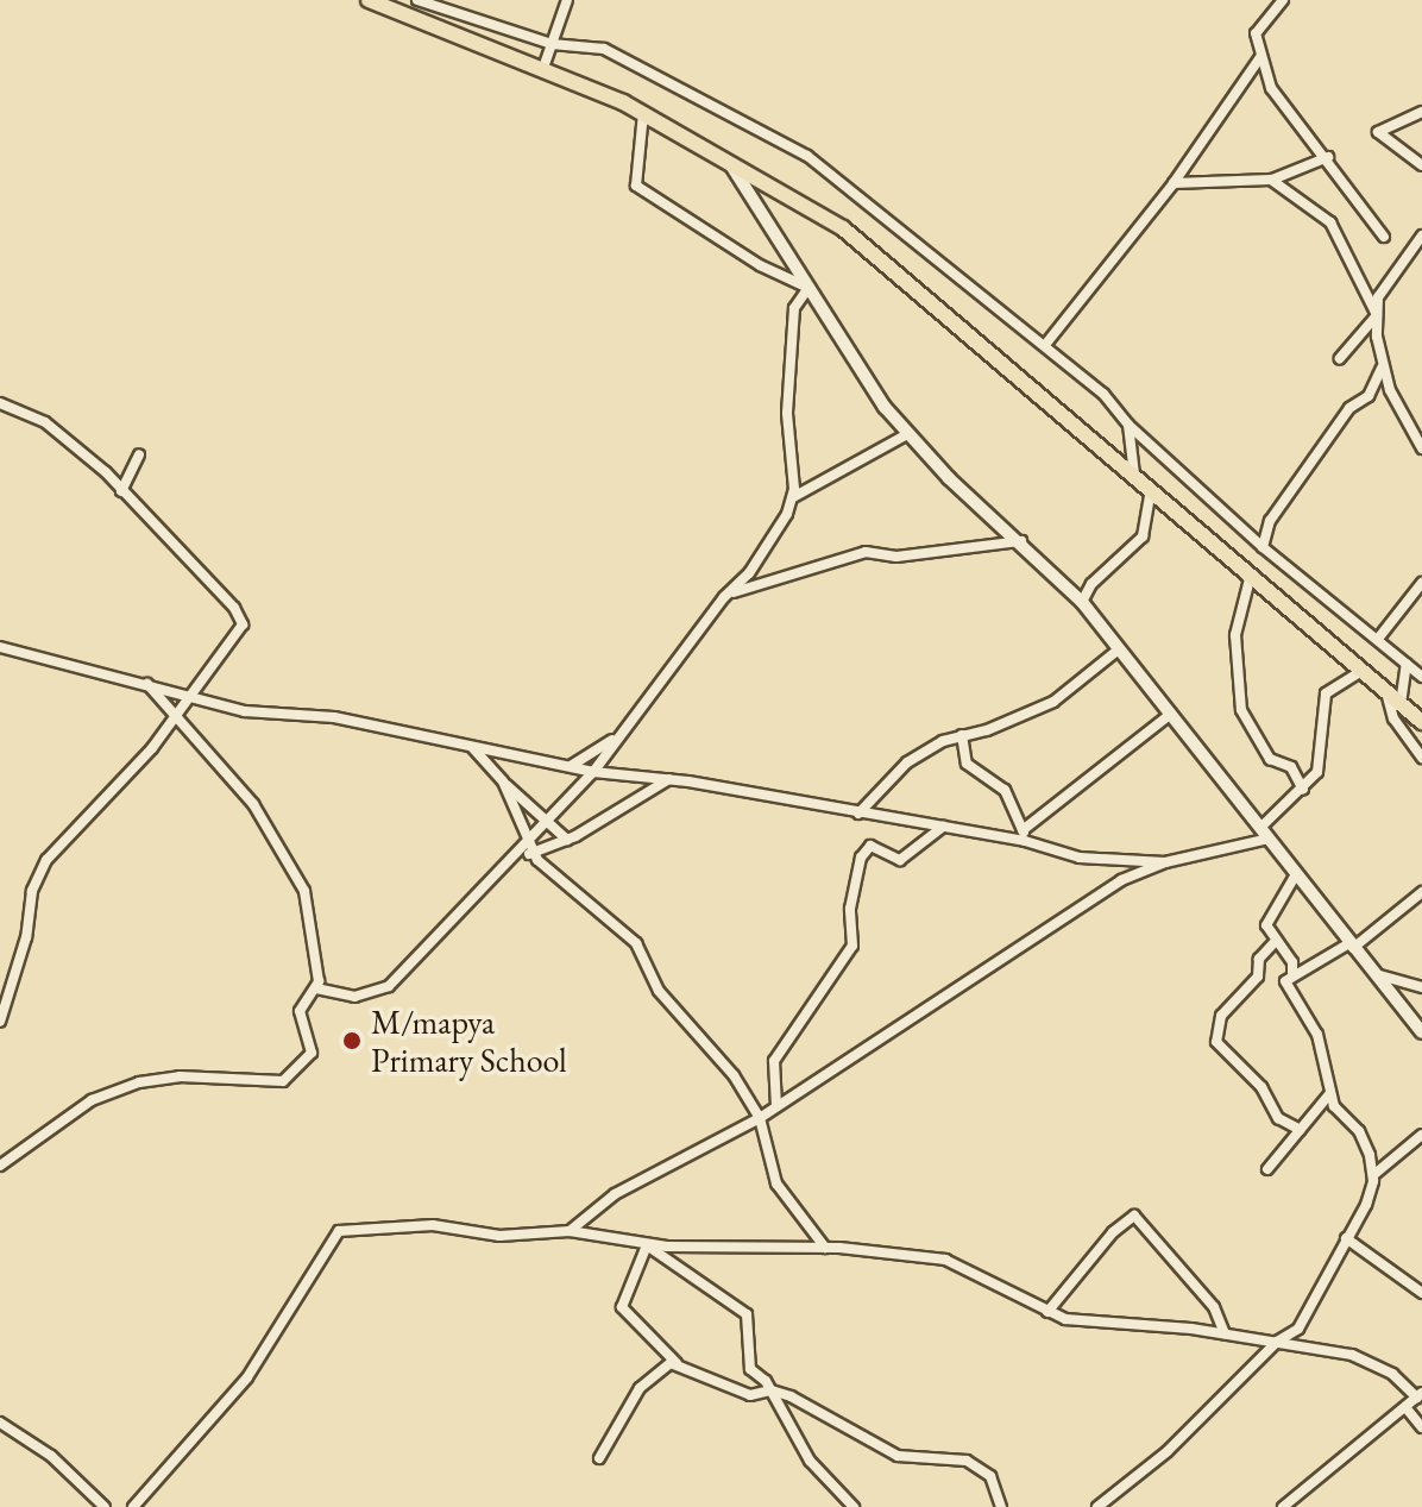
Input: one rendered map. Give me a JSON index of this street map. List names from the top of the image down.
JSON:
{
  "places": ["M/mapya Primary School"]
}
